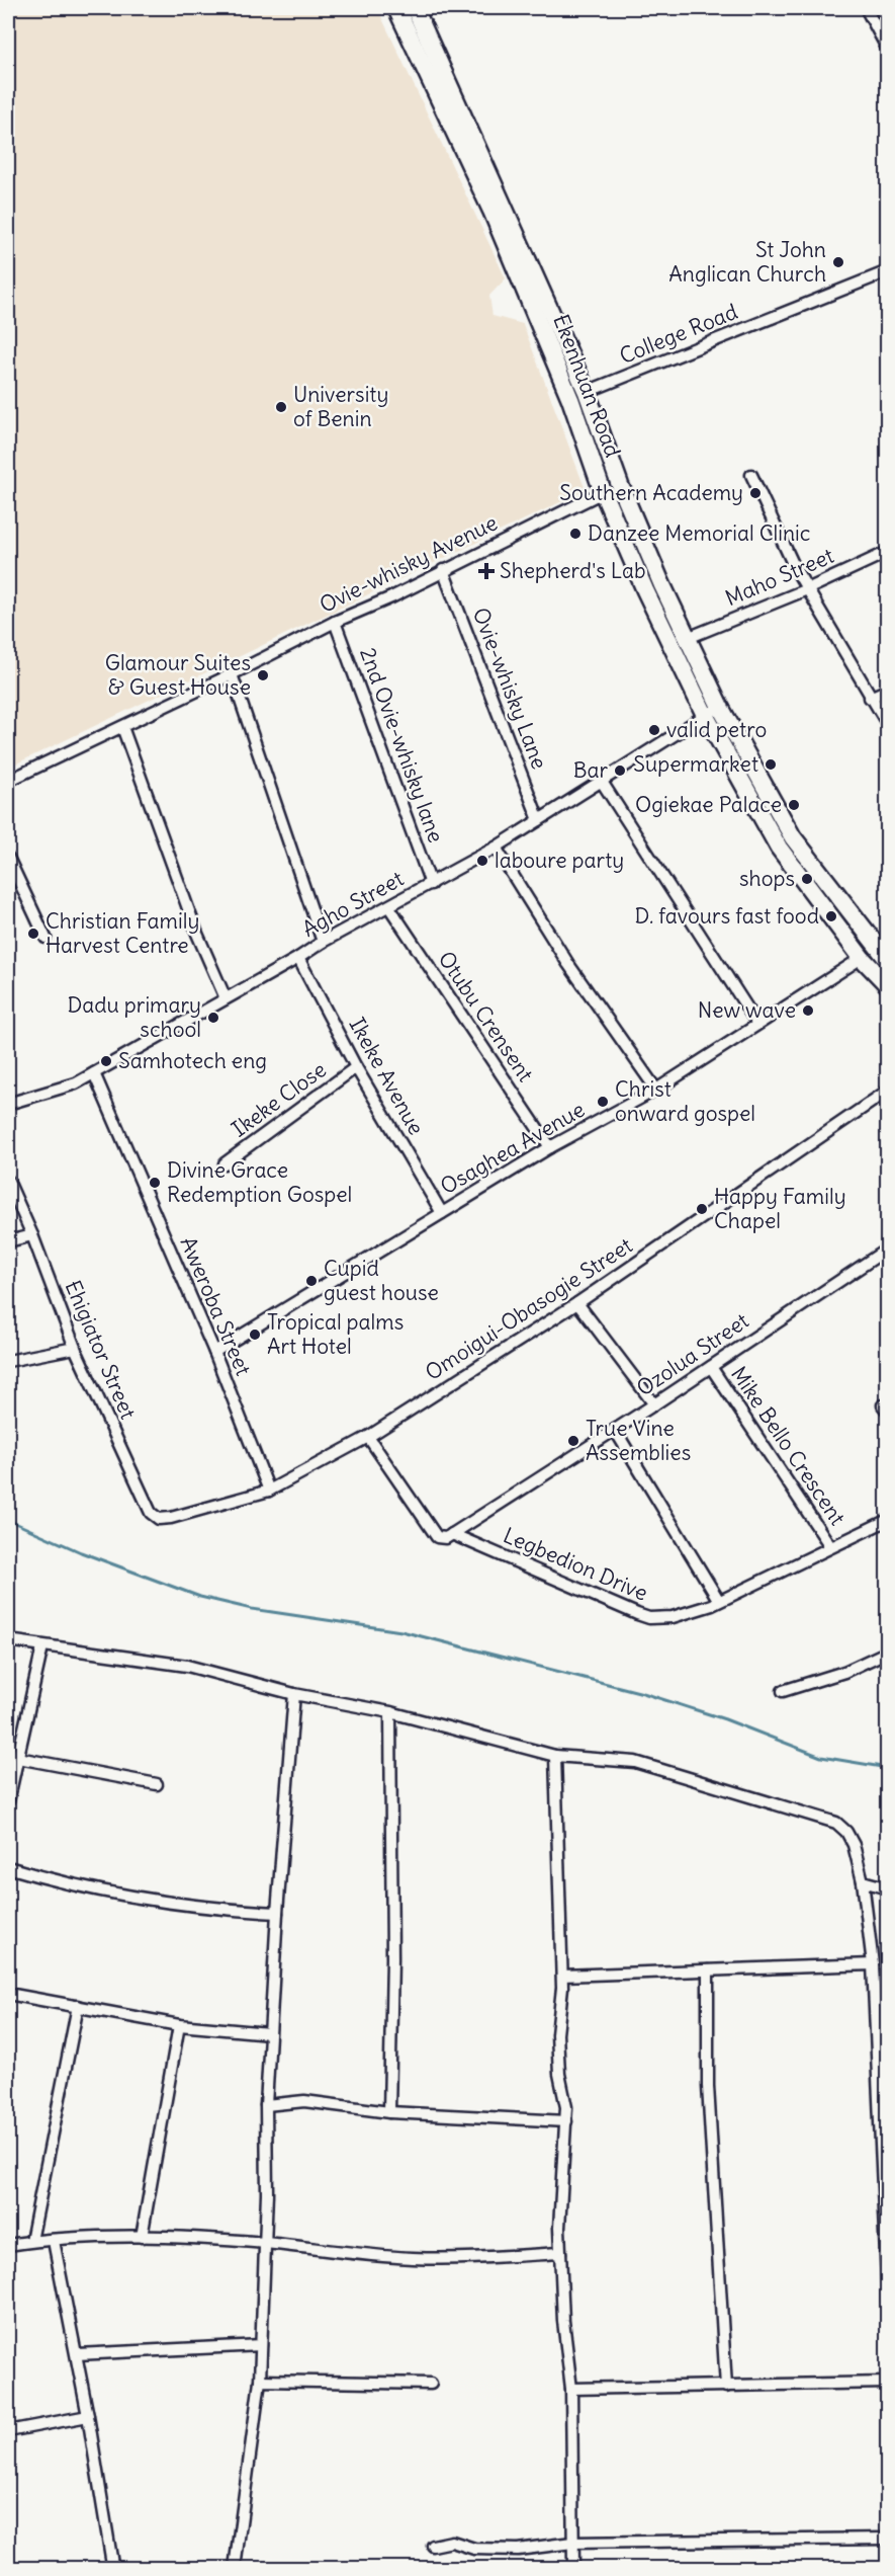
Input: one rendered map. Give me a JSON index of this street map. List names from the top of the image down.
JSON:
{
  "streets": {
    "main road": ["Ekenhuan Road"],
    "street": [
      "College Road",
      "Ovie-whisky Avenue",
      "Maho Street",
      "Ovie-whisky Lane",
      "2nd Ovie-whisky lane",
      "Agho Street",
      "Otubu Crensent",
      "Ikeke Avenue",
      "Ikeke Close",
      "Osaghea Avenue",
      "Aweroba Street",
      "Omoigui-Obasogie Street",
      "Ehigiator Street",
      "Ozolua Street",
      "Mike Bello Crescent",
      "Legbedion Drive"
    ]
  },
  "crossings": [
    ["College Road", "Ekenhuan Road"],
    ["Ekenhuan Road", "Ovie-whisky Avenue"],
    ["Ekenhuan Road", "Maho Street"],
    ["Ekenhuan Road", "Agho Street"],
    ["Ekenhuan Road", "Osaghea Avenue"],
    ["Ovie-whisky Avenue", "Ovie-whisky Lane"],
    ["Ovie-whisky Avenue", "2nd Ovie-whisky lane"],
    ["Ovie-whisky Lane", "Agho Street"],
    ["2nd Ovie-whisky lane", "Agho Street"],
    ["Agho Street", "Otubu Crensent"],
    ["Agho Street", "Ikeke Avenue"],
    ["Agho Street", "Aweroba Street"],
    ["Otubu Crensent", "Osaghea Avenue"],
    ["Ikeke Avenue", "Ikeke Close"],
    ["Ikeke Avenue", "Osaghea Avenue"],
    ["Osaghea Avenue", "Aweroba Street"],
    ["Aweroba Street", "Omoigui-Obasogie Street"],
    ["Omoigui-Obasogie Street", "Ehigiator Street"],
    ["Ozolua Street", "Mike Bello Crescent"],
    ["Ozolua Street", "Legbedion Drive"],
    ["Mike Bello Crescent", "Legbedion Drive"]
  ],
  "places": {
    "other": [
      "St John Anglican Church",
      "University of Benin",
      "Southern Academy",
      "Danzee Memorial Clinic",
      "Glamour Suites & Guest House",
      "valid petro",
      "Supermarket",
      "Bar",
      "Ogiekae Palace",
      "laboure party",
      "shops",
      "D. favours fast food",
      "Christian Family Harvest Centre",
      "New wave",
      "Dadu primary school",
      "Samhotech eng",
      "Christ onward gospel",
      "Divine Grace Redemption Gospel",
      "Happy Family Chapel",
      "Cupid guest house",
      "Tropical palms Art Hotel",
      "True Vine Assemblies"
    ],
    "health": ["Shepherd's Lab"]
  }
}
